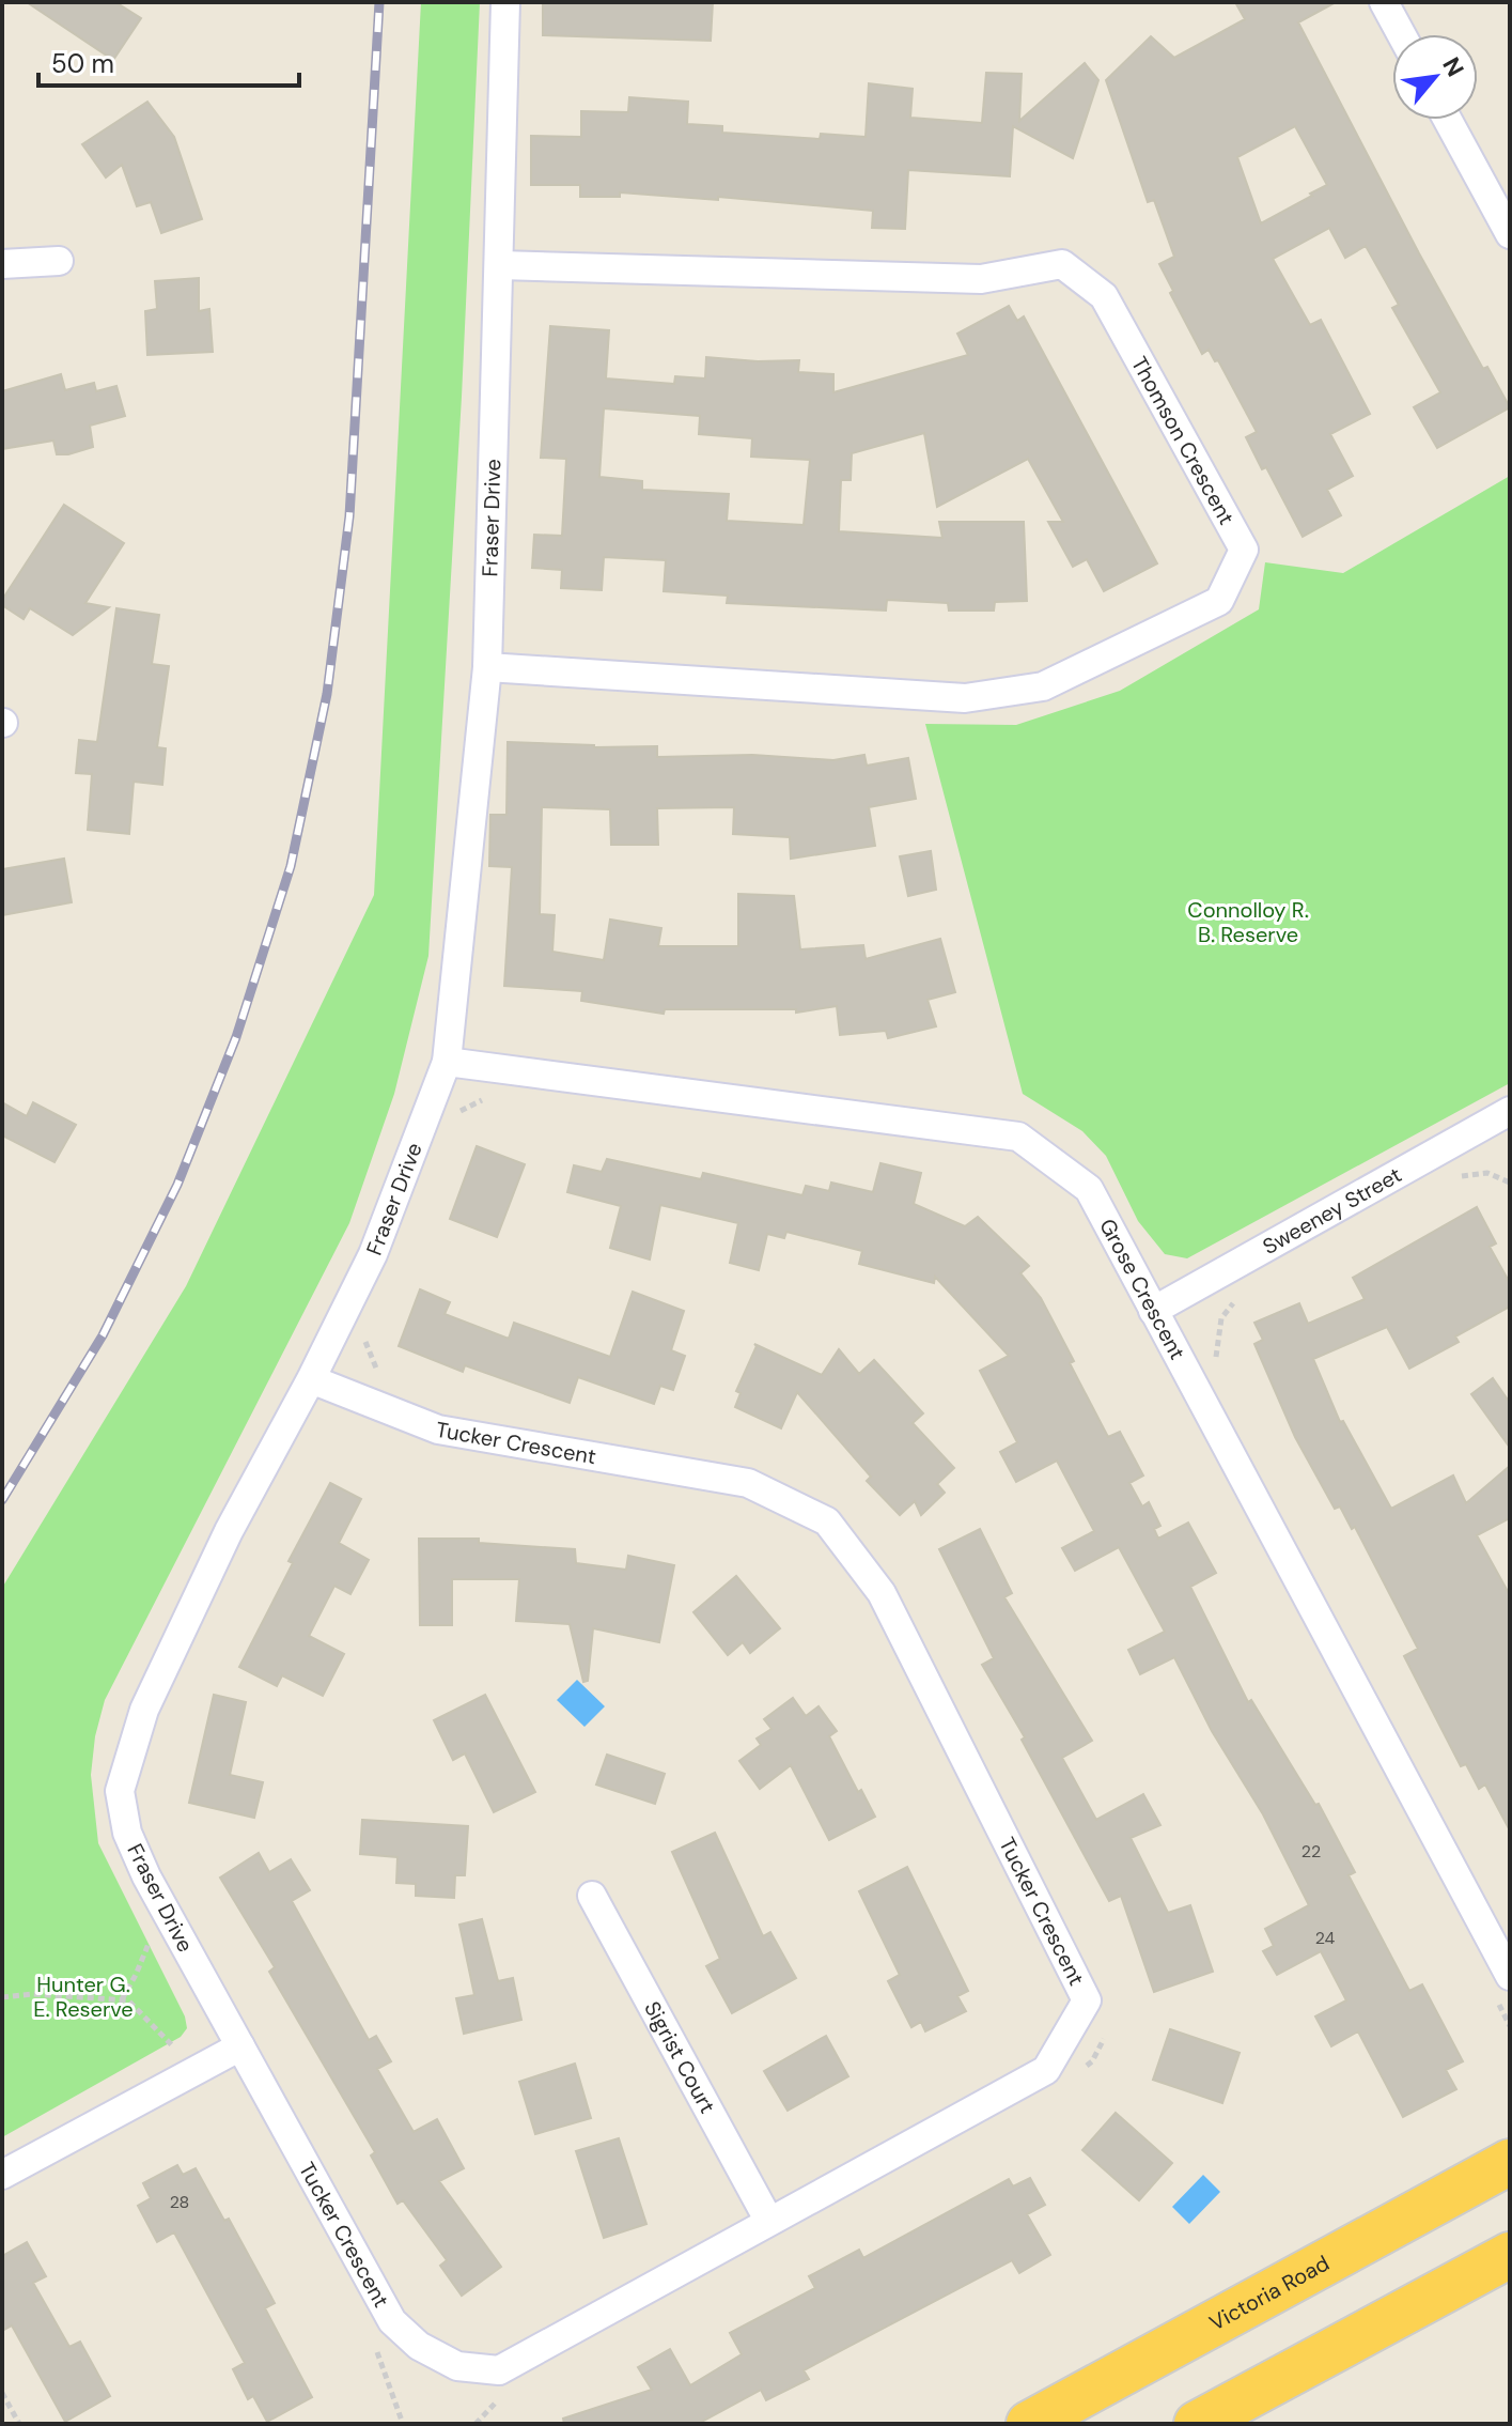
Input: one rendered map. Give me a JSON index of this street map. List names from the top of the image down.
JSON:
{
  "streets": {
    "highway": ["Victoria Road"],
    "street": [
      "Thomson Crescent",
      "Fraser Drive",
      "Sweeney Street",
      "Grose Crescent",
      "Tucker Crescent",
      "Sigrist Court"
    ]
  },
  "crossings": [
    ["Thomson Crescent", "Fraser Drive"],
    ["Fraser Drive", "Grose Crescent"],
    ["Fraser Drive", "Tucker Crescent"],
    ["Sweeney Street", "Grose Crescent"],
    ["Tucker Crescent", "Sigrist Court"]
  ],
  "parks": ["Connolloy R. B. Reserve", "Hunter G. E. Reserve"],
  "house_numbers": ["22", "24", "28"],
  "scale_bar": "50 m",
  "north": "top right"
}
